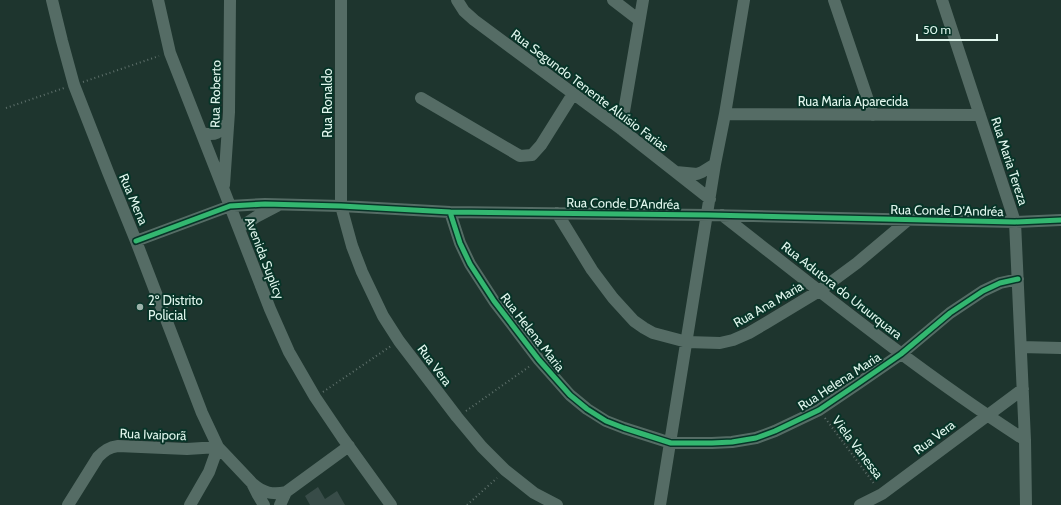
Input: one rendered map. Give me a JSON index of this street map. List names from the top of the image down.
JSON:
{
  "streets": {
    "street": [
      "Rua Segundo Tenente Aluísio Farias",
      "Rua Roberto",
      "Rua Maria Aparecida",
      "Rua Ronaldo",
      "Rua Maria Tereza",
      "Rua Mena",
      "Rua Conde D'Andréa",
      "Avenida Suplicy",
      "Rua Adutora do Uruurquara",
      "Rua Ana Maria",
      "Rua Helena Maria",
      "Rua Vera",
      "Rua Ivaiporã"
    ],
    "path": ["Viela Vanessa"]
  },
  "crossings": [
    ["Rua Roberto", "Avenida Suplicy"],
    ["Rua Maria Aparecida", "Rua Maria Tereza"],
    ["Rua Ronaldo", "Rua Conde D'Andréa"],
    ["Rua Ronaldo", "Rua Vera"],
    ["Rua Maria Tereza", "Rua Conde D'Andréa"],
    ["Rua Maria Tereza", "Rua Adutora do Uruurquara"],
    ["Rua Maria Tereza", "Rua Helena Maria"],
    ["Rua Maria Tereza", "Rua Vera"],
    ["Rua Mena", "Rua Conde D'Andréa"],
    ["Rua Mena", "Rua Ivaiporã"],
    ["Rua Conde D'Andréa", "Avenida Suplicy"],
    ["Rua Conde D'Andréa", "Rua Adutora do Uruurquara"],
    ["Rua Conde D'Andréa", "Rua Ana Maria"],
    ["Rua Conde D'Andréa", "Rua Helena Maria"],
    ["Rua Conde D'Andréa", "Rua Vera"],
    ["Rua Adutora do Uruurquara", "Rua Ana Maria"],
    ["Rua Adutora do Uruurquara", "Rua Helena Maria"],
    ["Rua Adutora do Uruurquara", "Rua Vera"],
    ["Rua Helena Maria", "Viela Vanessa"],
    ["Rua Vera", "Viela Vanessa"]
  ],
  "places": ["2º Distrito Policial"],
  "scale_bar": "50 m"
}
